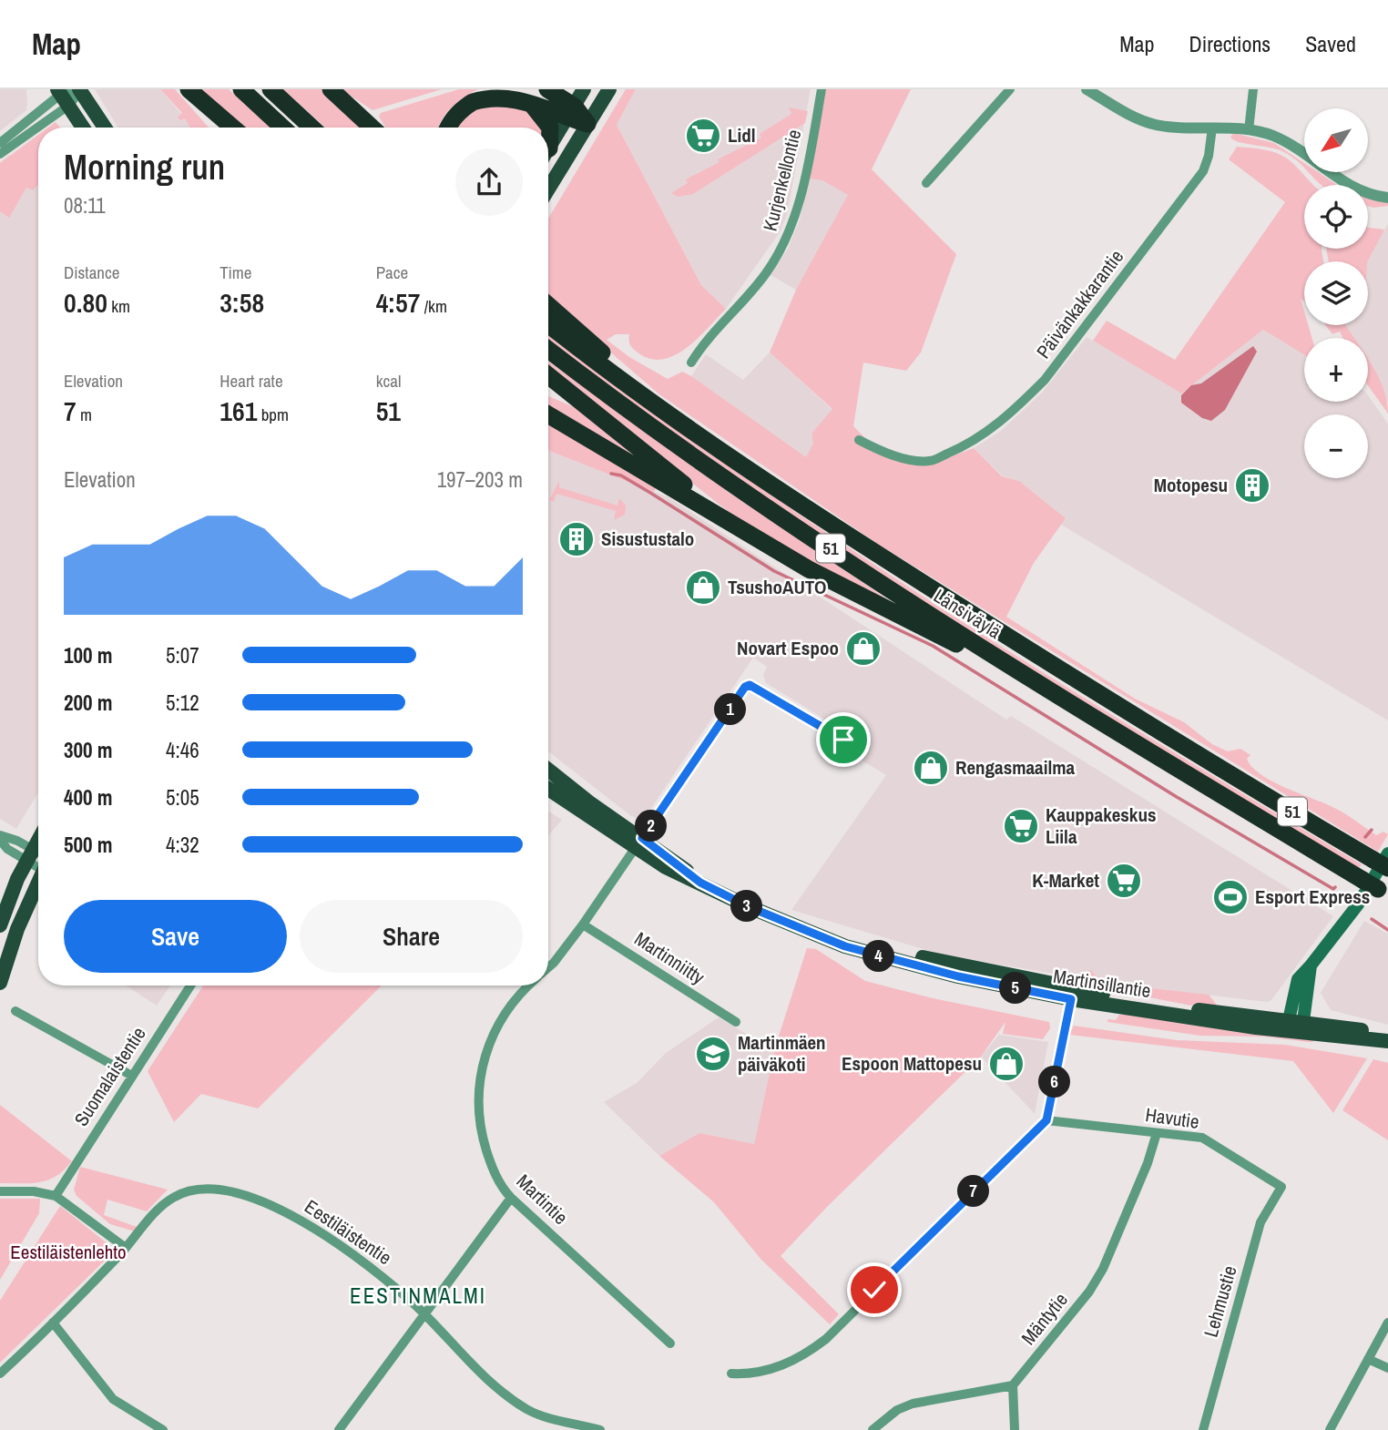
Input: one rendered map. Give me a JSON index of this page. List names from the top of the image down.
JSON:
{
  "streets": {
    "highway": ["51", "Länsiväylä"],
    "main road": ["Martinsillantie"],
    "street": [
      "Kurjenkellontie",
      "Päivänkakkarantie",
      "Martinniitty",
      "Suomalaistentie",
      "Havutie",
      "Martintie",
      "Eestiläistentie",
      "Lehmustie",
      "Mäntytie"
    ]
  },
  "crossings": [
    ["Martinniitty", "Martintie"],
    ["Martinsillantie", "Martintie"],
    ["Havutie", "Lehmustie"],
    ["Havutie", "Mäntytie"]
  ],
  "districts": ["EESTINMALMI"],
  "parks": ["Eestiläistenlehto"],
  "places": {
    "supermarket": ["Lidl", "Kauppakeskus Liila", "K-Market"],
    "building": ["Motopesu", "Sisustustalo"],
    "shop": [
      "TsushoAUTO",
      "Novart Espoo",
      "Rengasmaailma",
      "Espoon Mattopesu"
    ],
    "sports": ["Esport Express"],
    "school or university": ["Martinmäen päiväkoti"]
  },
  "north": "bottom left",
  "page": {
    "header": "Map",
    "nav": ["Map", "Directions", "Saved"],
    "map_buttons": ["+", "−"],
    "heading": ["Morning run", "08:11"],
    "stats": [
      ["Distance", "0.80 km"],
      ["Time", "3:58"],
      ["Pace", "4:57 /km"],
      ["Elevation", "7 m"],
      ["Heart rate", "161 bpm"],
      ["kcal", "51"]
    ],
    "chart": ["Elevation", "197–203 m"],
    "list": [
      {
        "name": "100 m",
        "note": "5:07"
      },
      {
        "name": "200 m",
        "note": "5:12"
      },
      {
        "name": "300 m",
        "note": "4:46"
      },
      {
        "name": "400 m",
        "note": "5:05"
      },
      {
        "name": "500 m",
        "note": "4:32"
      }
    ],
    "pins": [
      "1",
      "2",
      "3",
      "4",
      "5",
      "6",
      "7"
    ],
    "buttons": ["Save", "Share"]
  }
}
